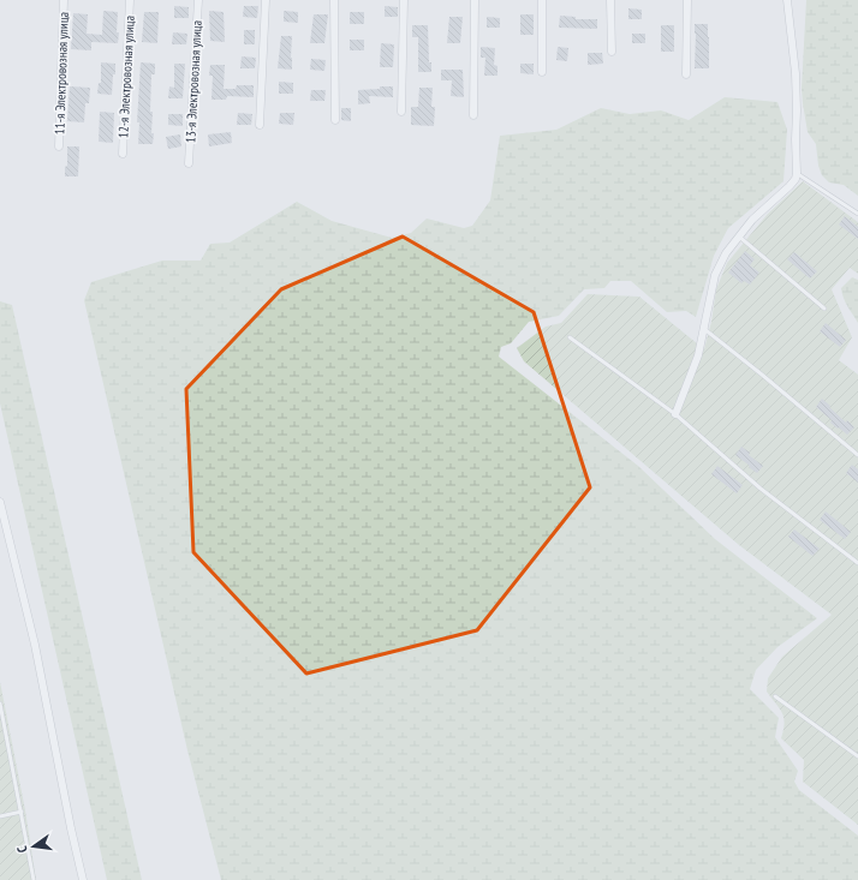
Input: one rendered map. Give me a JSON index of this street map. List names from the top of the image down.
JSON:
{
  "streets": {
    "street": ["11-я Электровозная улица", "12-я Электровозная улица", "13-я Электровозная улица"]
  },
  "north": "left"
}
